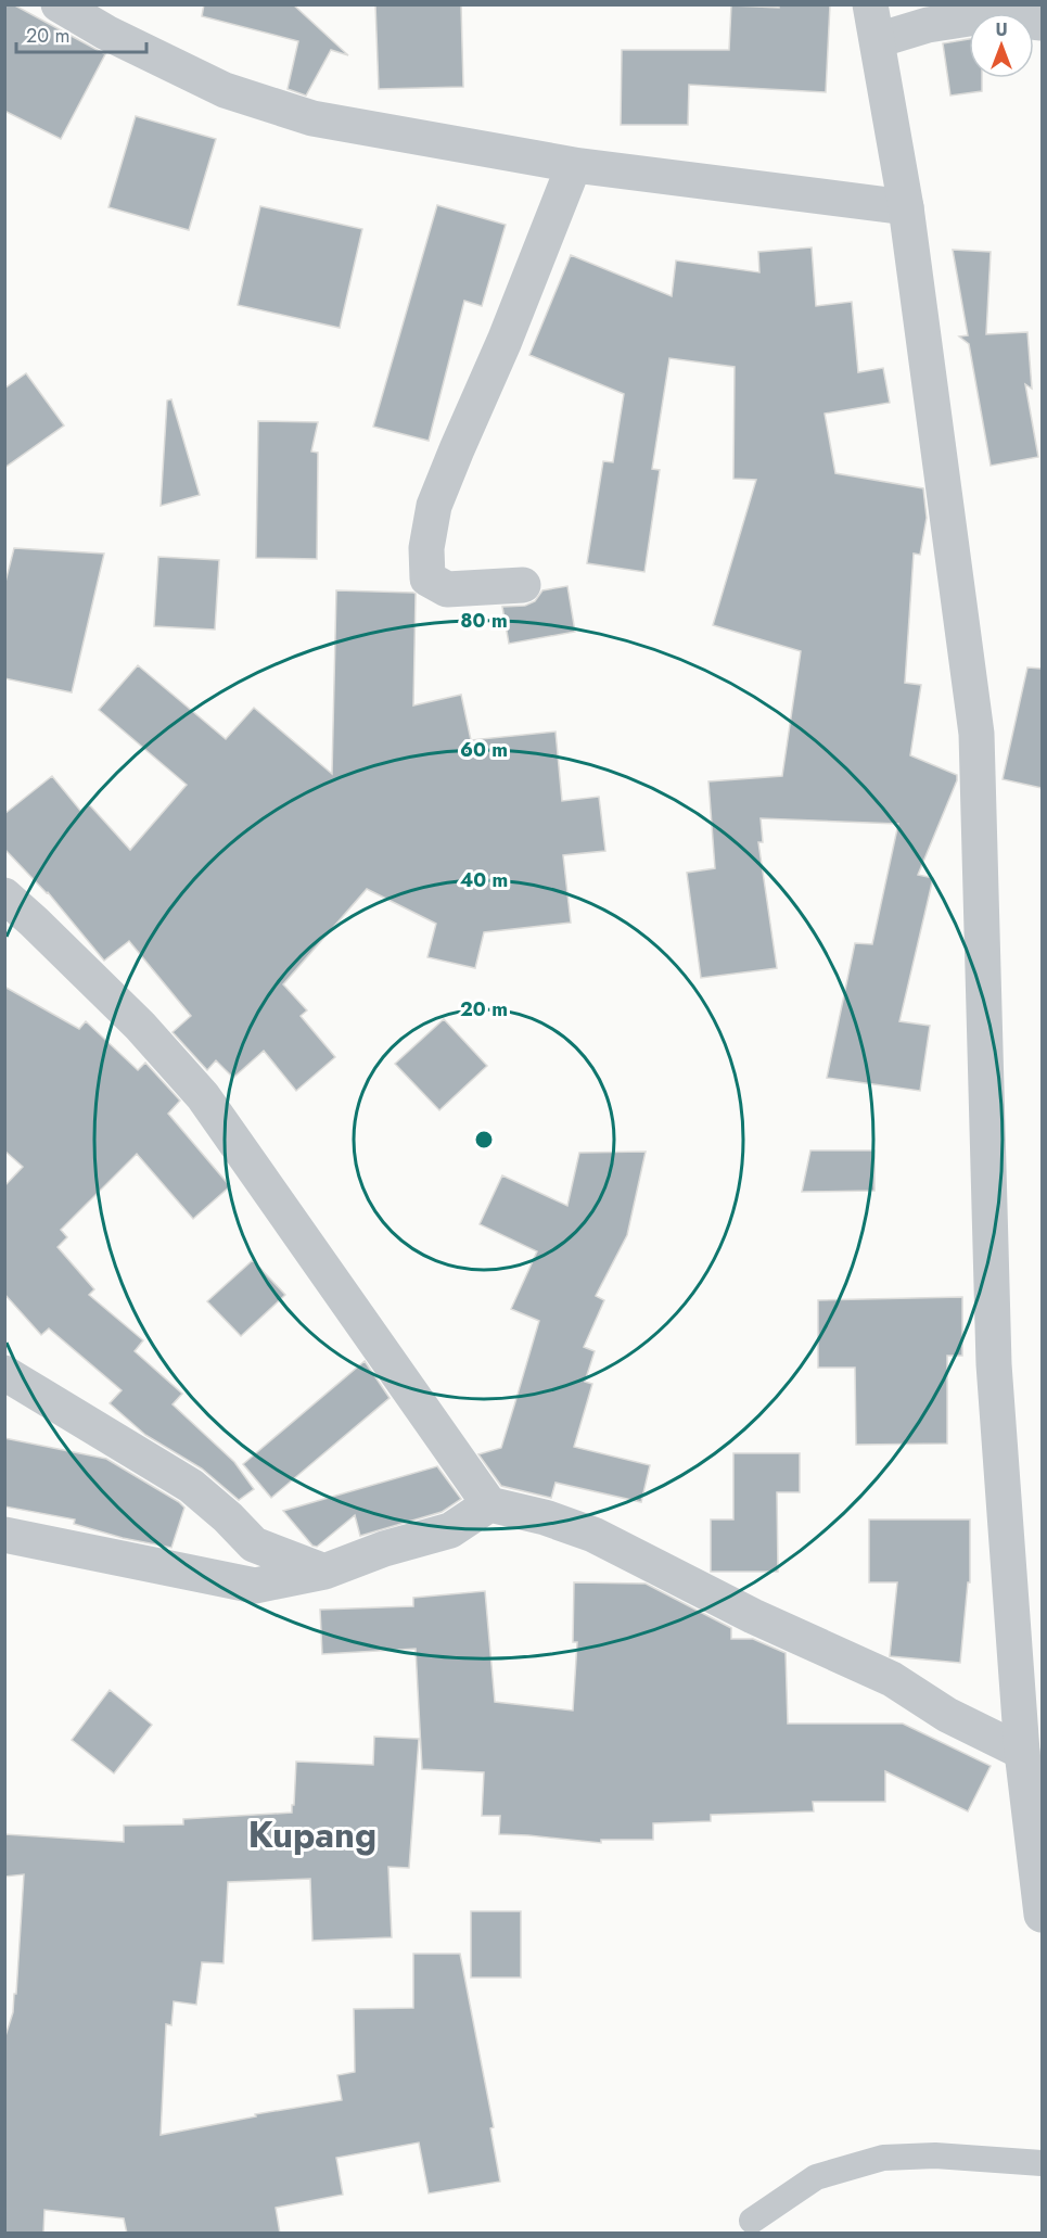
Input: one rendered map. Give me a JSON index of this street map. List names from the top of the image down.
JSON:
{
  "districts": ["Kupang"],
  "scale_bar": "20 m",
  "north": "top",
  "rings": [
    "80 m",
    "60 m",
    "40 m",
    "20 m"
  ]
}
